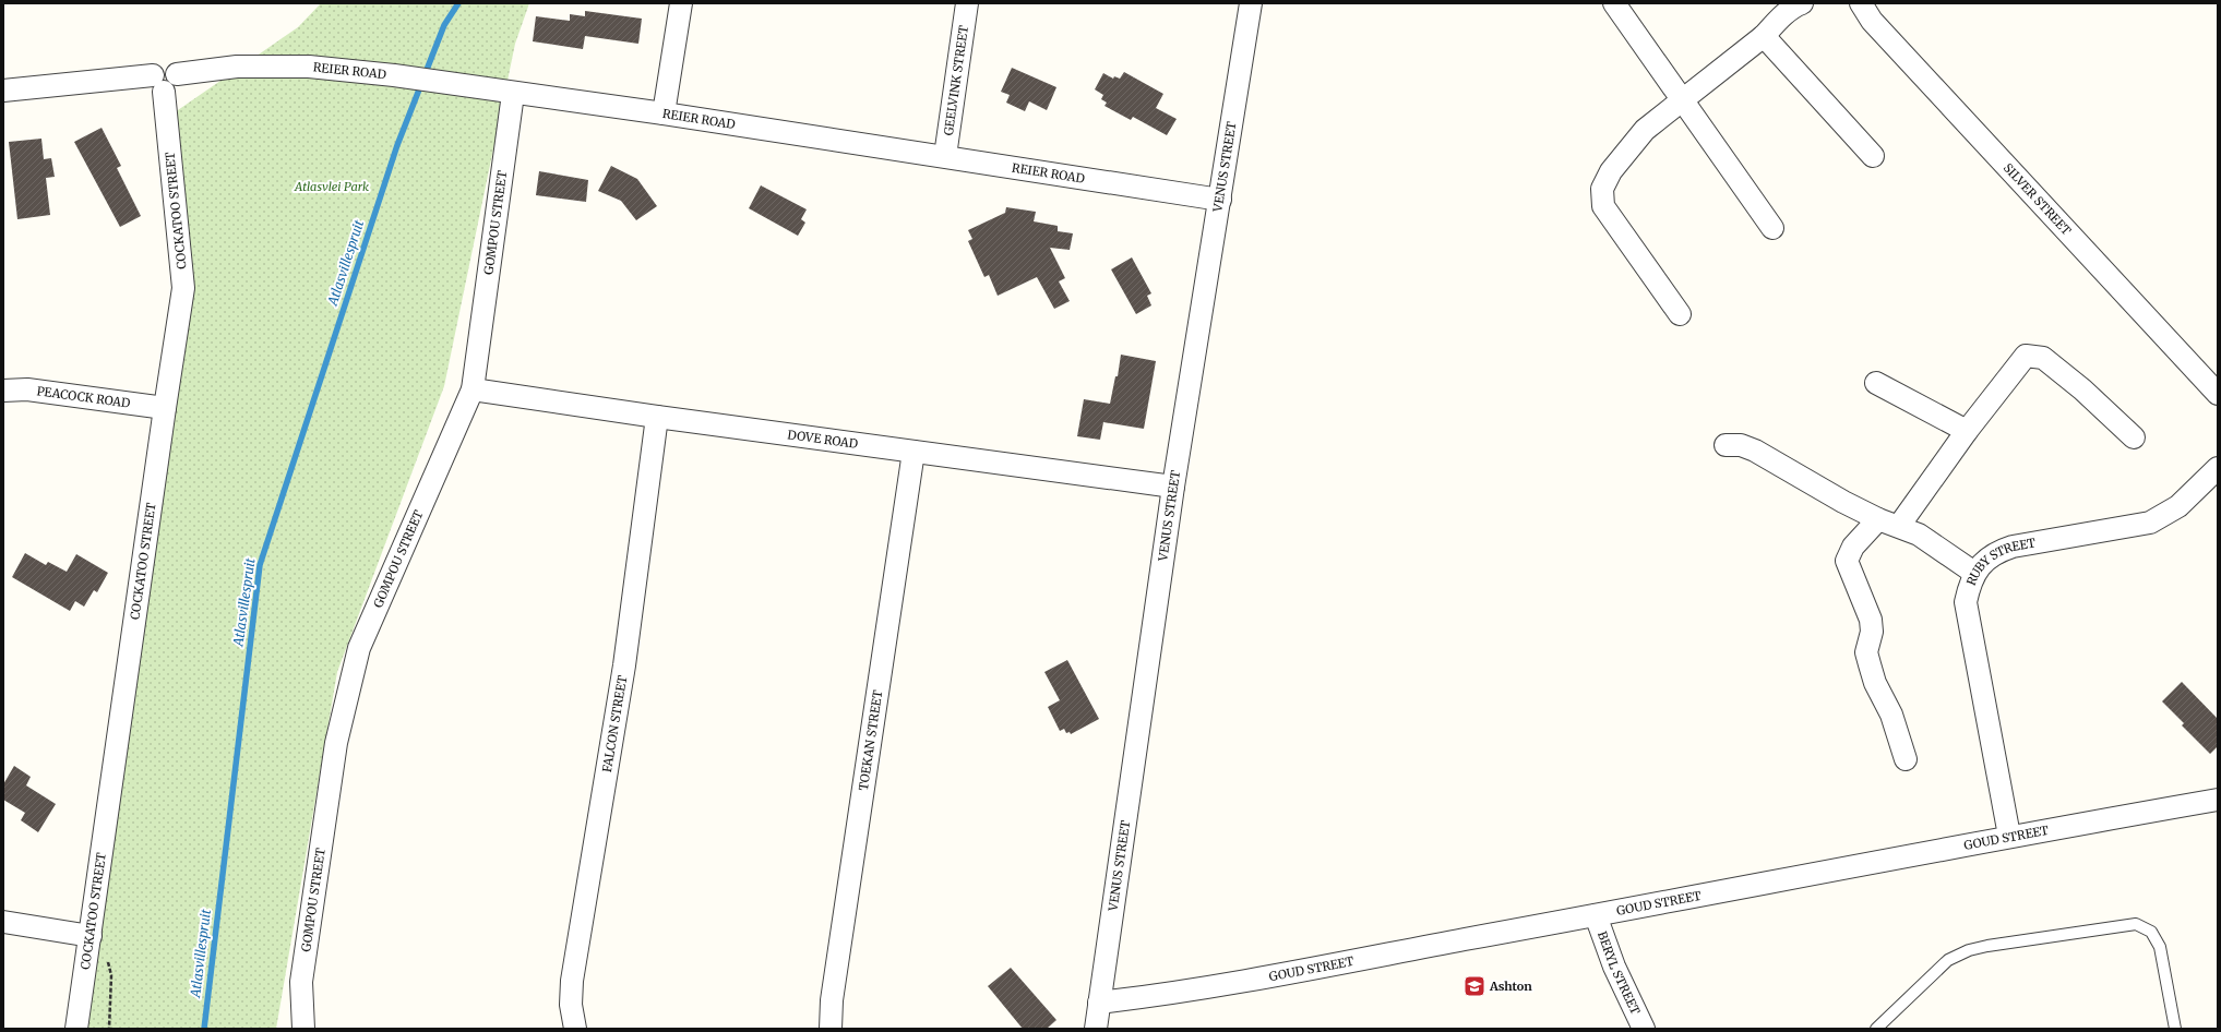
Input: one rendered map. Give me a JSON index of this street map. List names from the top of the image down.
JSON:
{
  "streets": {
    "street": [
      "REIER ROAD",
      "GEELVINK STREET",
      "VENUS STREET",
      "SILVER STREET",
      "COCKATOO STREET",
      "GOMPOU STREET",
      "PEACOCK ROAD",
      "DOVE ROAD",
      "RUBY STREET",
      "FALCON STREET",
      "TOEKAN STREET",
      "GOUD STREET",
      "BERYL STREET"
    ]
  },
  "crossings": [
    ["REIER ROAD", "GEELVINK STREET"],
    ["REIER ROAD", "VENUS STREET"],
    ["REIER ROAD", "COCKATOO STREET"],
    ["REIER ROAD", "GOMPOU STREET"],
    ["VENUS STREET", "DOVE ROAD"],
    ["VENUS STREET", "GOUD STREET"],
    ["COCKATOO STREET", "PEACOCK ROAD"],
    ["GOMPOU STREET", "DOVE ROAD"],
    ["DOVE ROAD", "FALCON STREET"],
    ["DOVE ROAD", "TOEKAN STREET"],
    ["RUBY STREET", "GOUD STREET"],
    ["GOUD STREET", "BERYL STREET"]
  ],
  "water": ["Atlasvillespruit"],
  "parks": ["Atlasvlei Park"],
  "places": {
    "school or university": ["Ashton"]
  }
}
